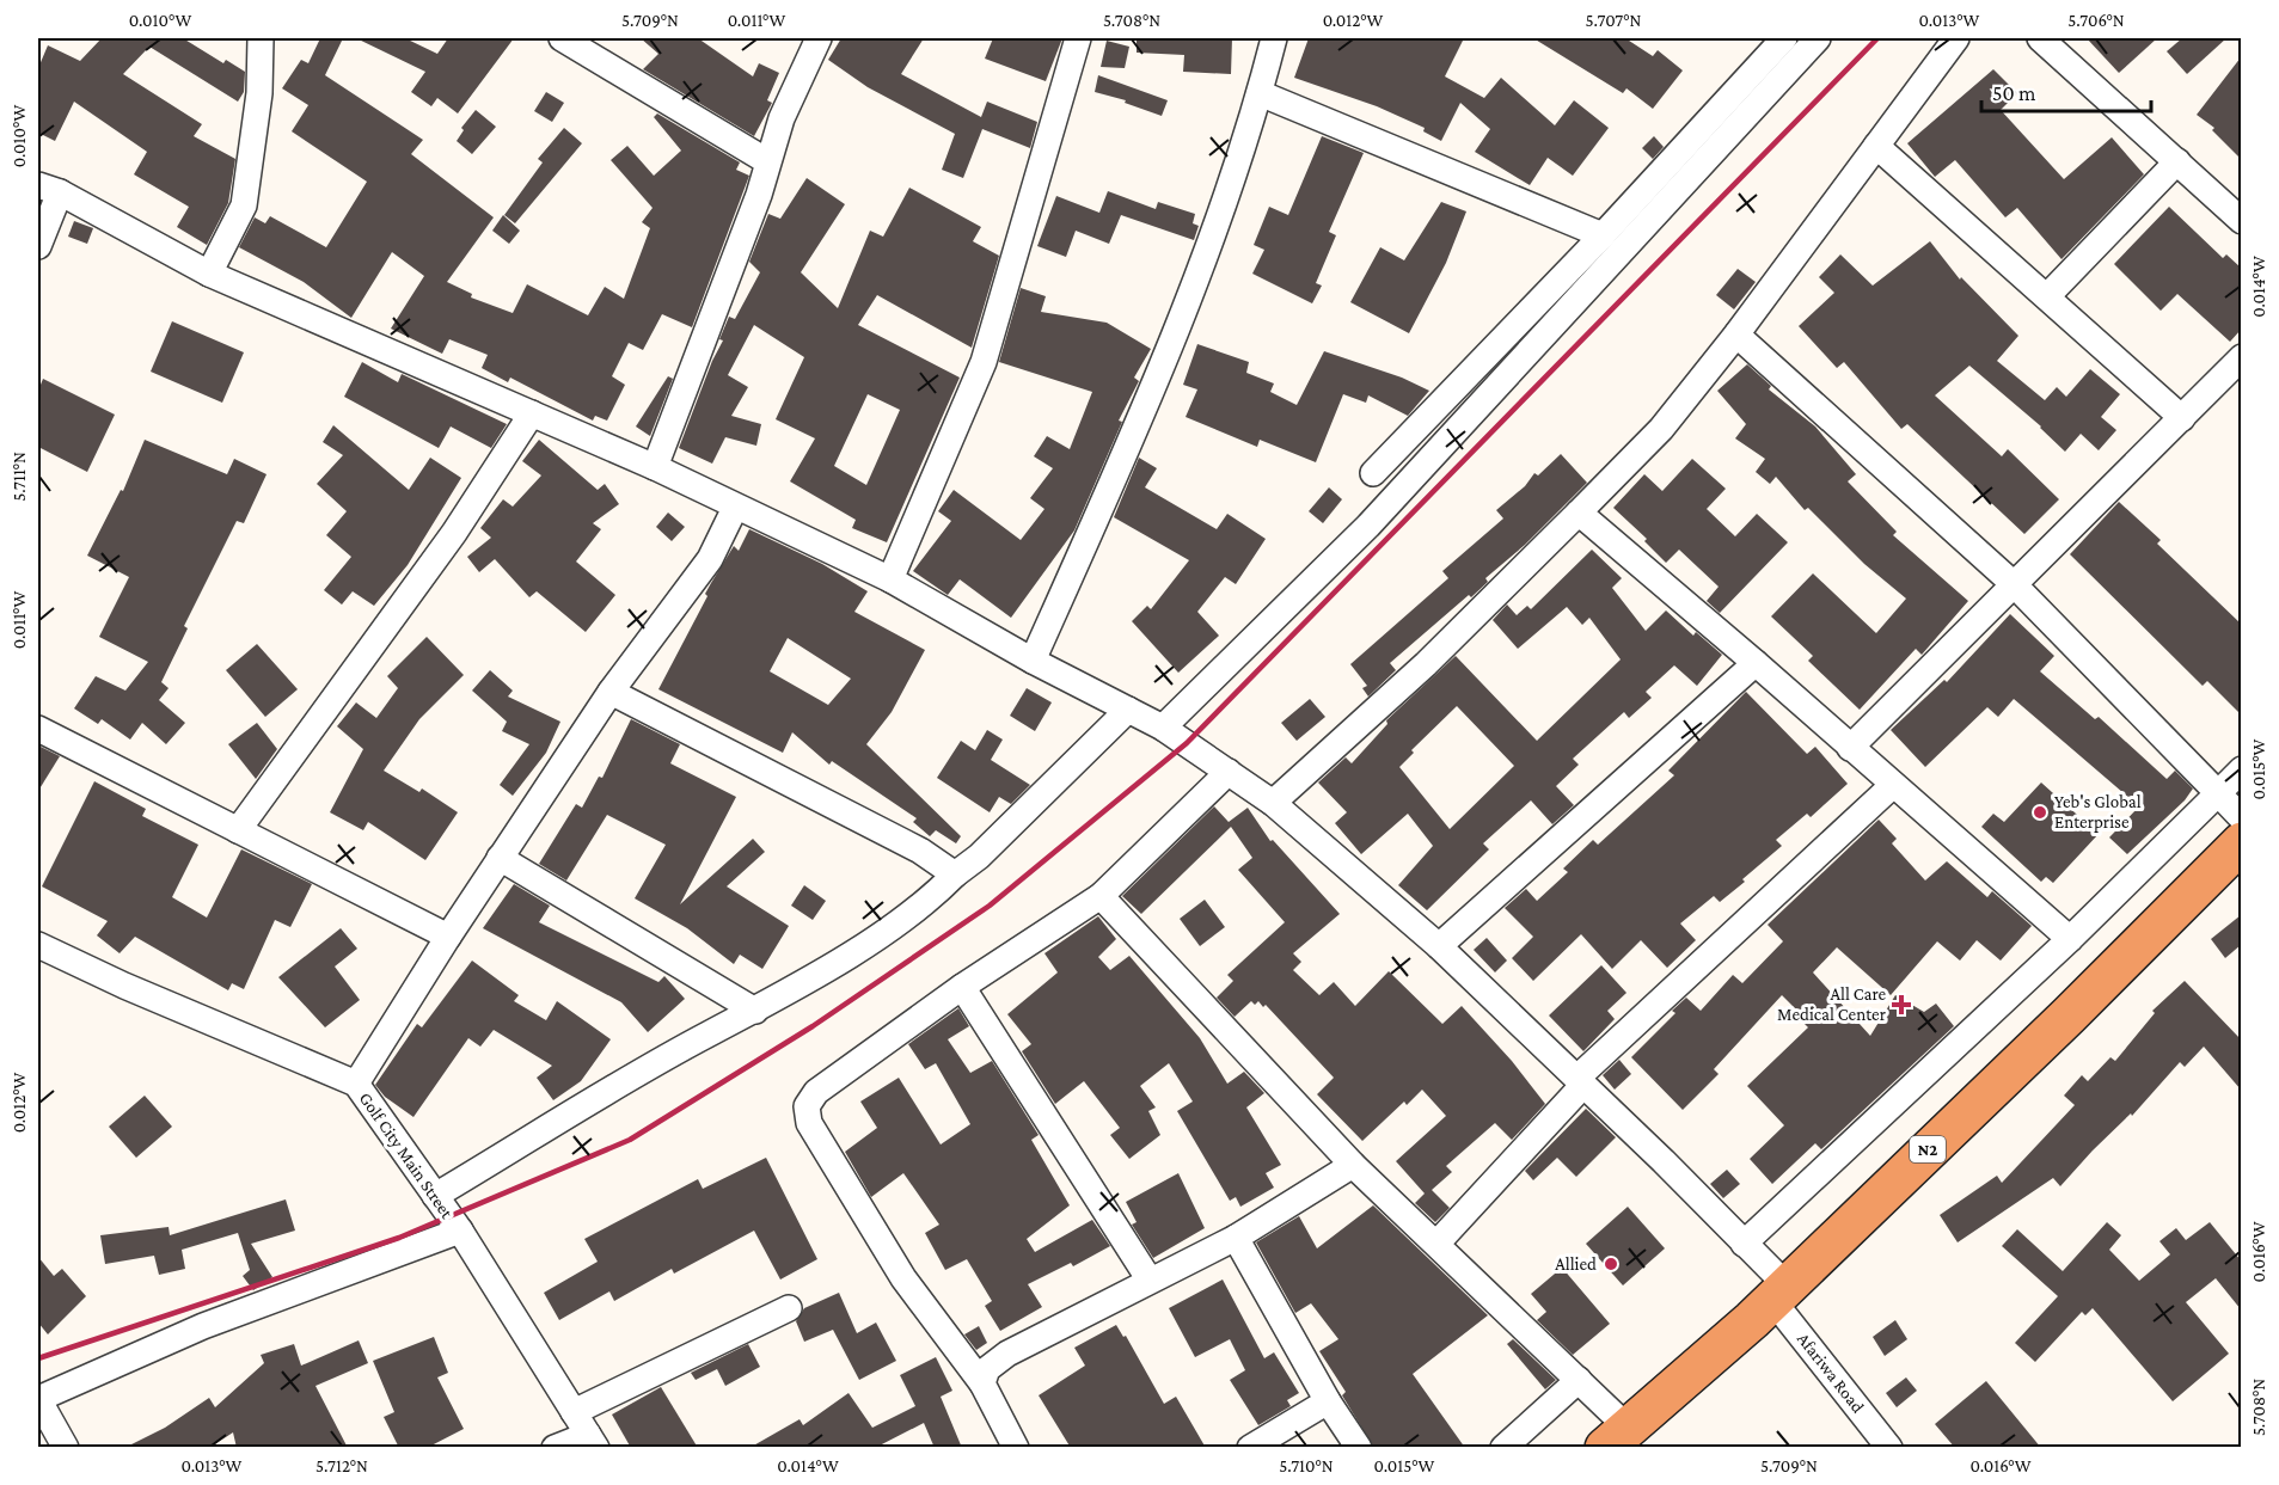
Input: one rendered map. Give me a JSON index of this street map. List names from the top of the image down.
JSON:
{
  "streets": {
    "highway": ["N2"],
    "street": ["Golf City Main Street", "Afariwa Road"]
  },
  "crossings": [
    ["N2", "Afariwa Road"]
  ],
  "places": {
    "other": ["Yeb's Global Enterprise", "Allied"],
    "health": ["All Care Medical Center"]
  },
  "scale_bar": "50 m",
  "coordinates": [
    "0.010°W",
    "5.709°N",
    "0.011°W",
    "5.708°N",
    "0.012°W",
    "5.707°N",
    "0.013°W",
    "5.706°N",
    "0.014°W",
    "5.711°N",
    "0.015°W",
    "0.016°W",
    "5.712°N",
    "5.710°N"
  ]
}
